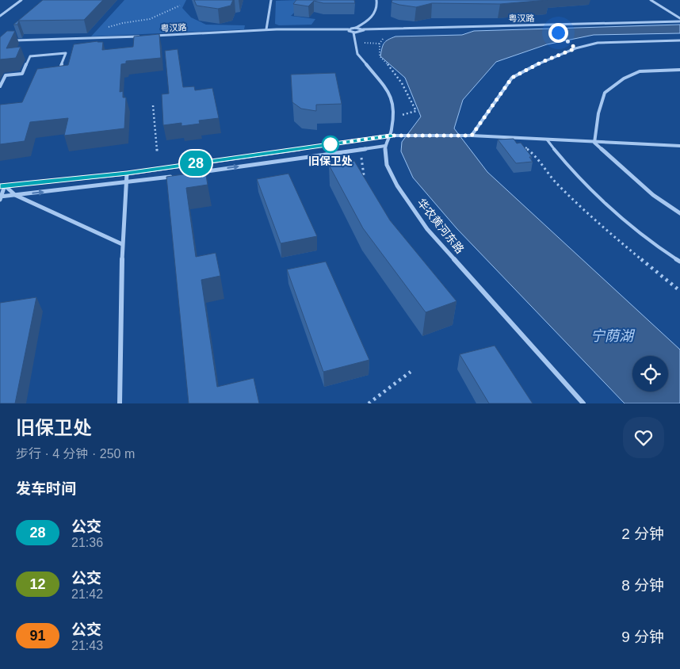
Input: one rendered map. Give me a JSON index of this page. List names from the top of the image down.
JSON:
{
  "streets": {
    "street": ["粤汉路", "华农黄河东路"]
  },
  "water": ["宁荫湖"],
  "places": ["旧保卫处"],
  "lines": ["bus line 28"],
  "page": {
    "on_map": "28",
    "heading": [
      ["旧保卫处", "步行 · 4 分钟 · 250 m"],
      "发车时间"
    ],
    "list": [
      {
        "mark": "28",
        "name": "公交",
        "note": "21:36",
        "value": "2 分钟"
      },
      {
        "mark": "12",
        "name": "公交",
        "note": "21:42",
        "value": "8 分钟"
      },
      {
        "mark": "91",
        "name": "公交",
        "note": "21:43",
        "value": "9 分钟"
      }
    ]
  }
}
